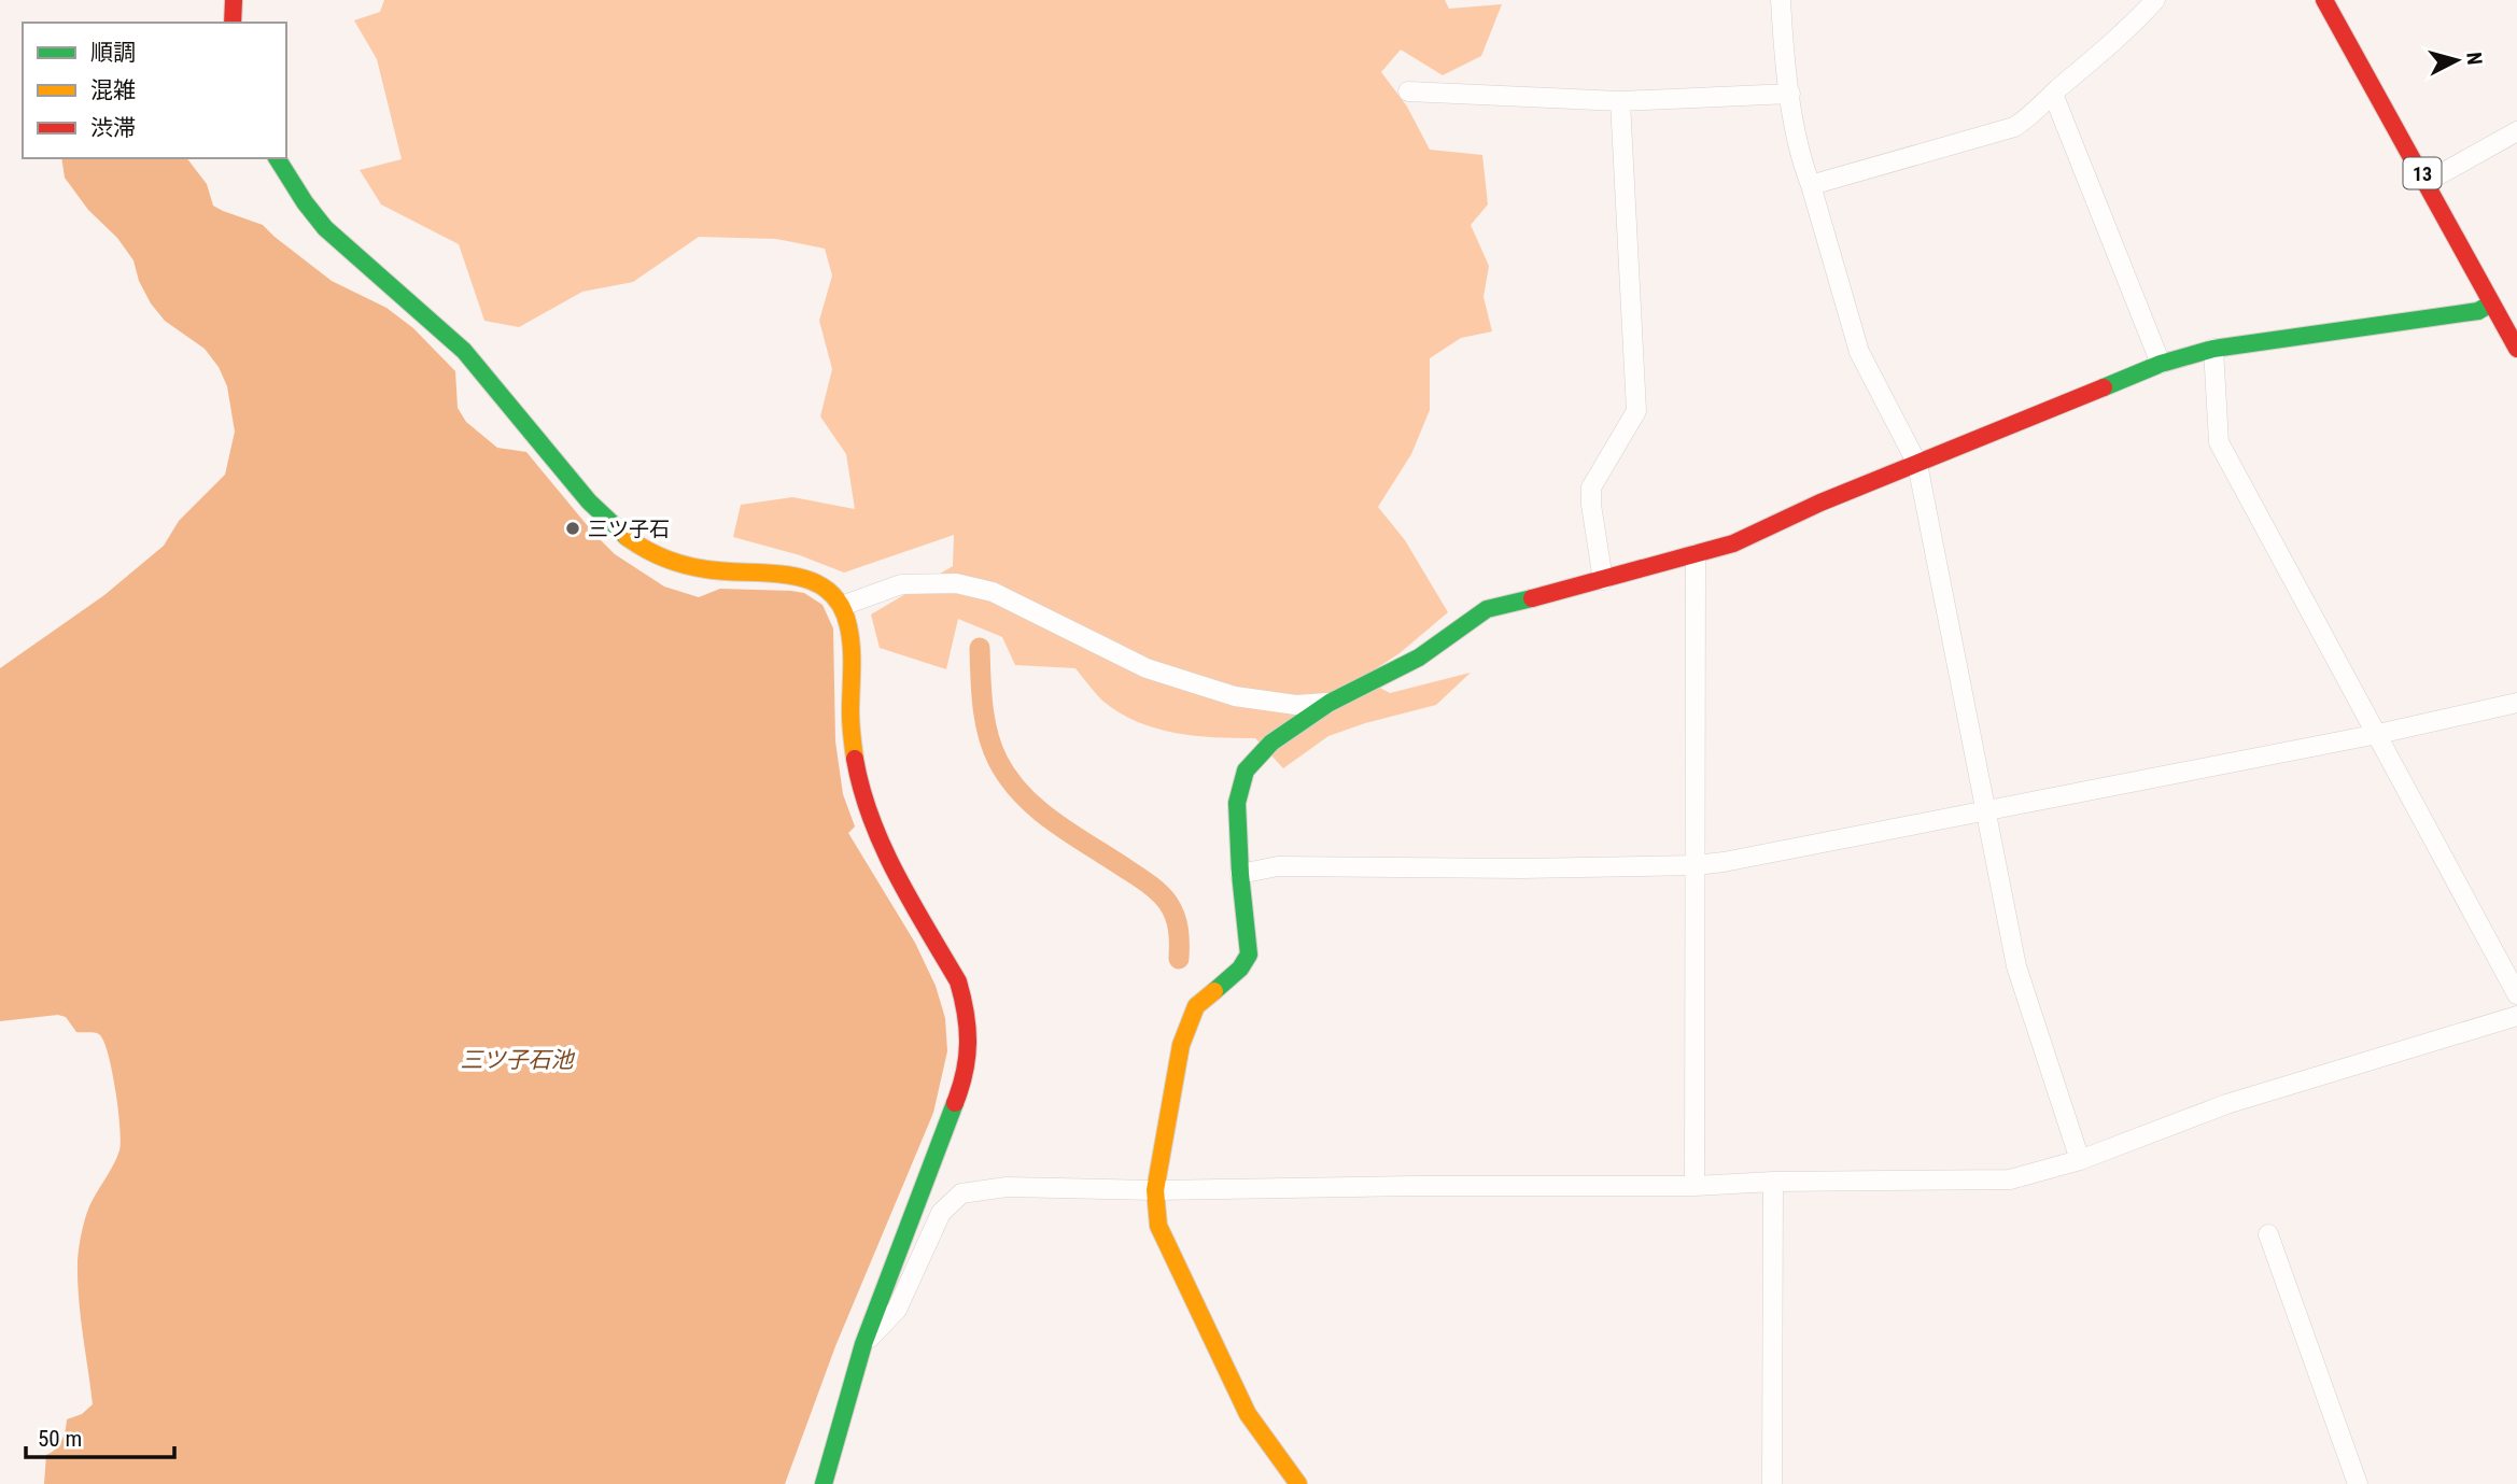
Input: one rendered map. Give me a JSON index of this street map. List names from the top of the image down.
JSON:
{
  "streets": {
    "street": ["13"]
  },
  "water": ["三ツ子石池"],
  "places": ["三ツ子石"],
  "legend": ["順調", "混雑", "渋滞"],
  "scale_bar": "50 m",
  "north": "right"
}
